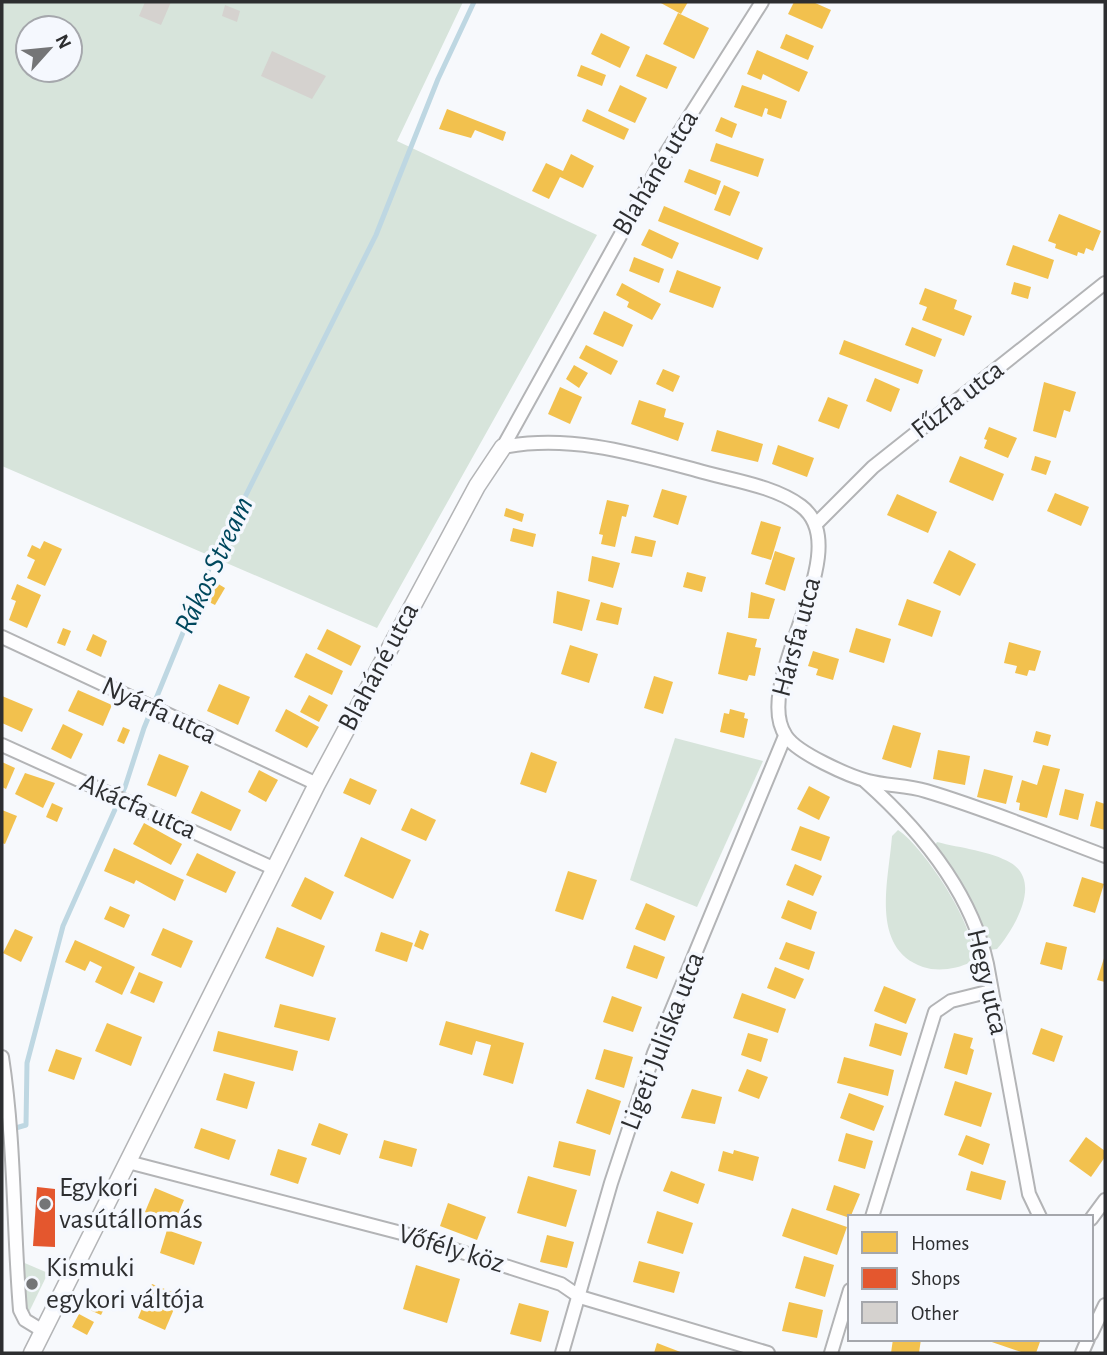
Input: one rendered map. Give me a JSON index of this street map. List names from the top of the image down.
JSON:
{
  "streets": {
    "street": [
      "Blaháné utca",
      "Fűzfa utca",
      "Hársfa utca",
      "Nyárfa utca",
      "Akácfa utca",
      "Hegy utca",
      "Ligeti Juliska utca",
      "Vőfély köz"
    ]
  },
  "crossings": [
    ["Blaháné utca", "Nyárfa utca"],
    ["Blaháné utca", "Akácfa utca"],
    ["Blaháné utca", "Vőfély köz"],
    ["Fűzfa utca", "Hársfa utca"],
    ["Hársfa utca", "Hegy utca"],
    ["Hársfa utca", "Ligeti Juliska utca"],
    ["Ligeti Juliska utca", "Vőfély köz"]
  ],
  "water": ["Rákos Stream"],
  "places": ["Egykori vasútállomás", "Kismuki egykori váltója"],
  "legend": ["Homes", "Shops", "Other"],
  "north": "top right"
}
